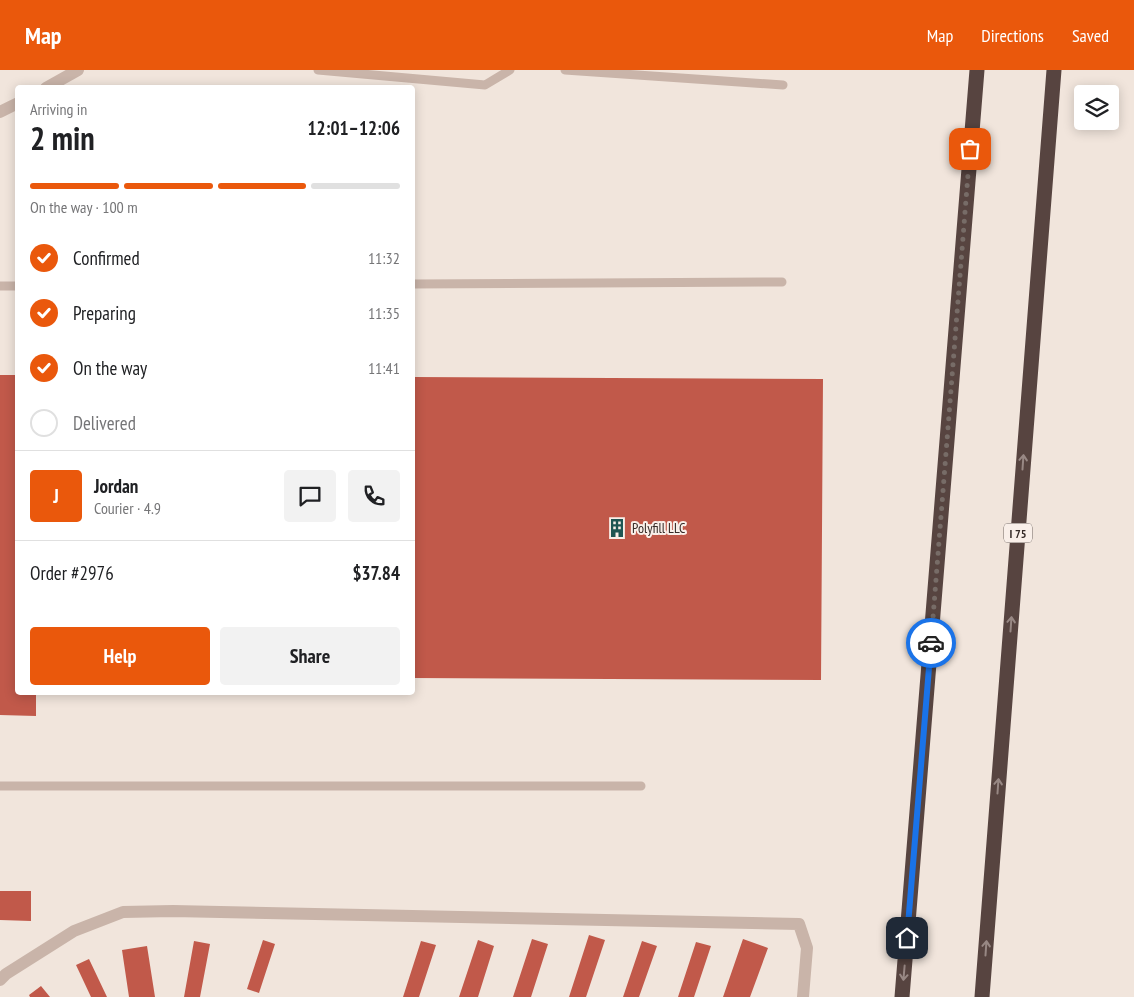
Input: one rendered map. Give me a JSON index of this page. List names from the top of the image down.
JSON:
{
  "streets": {
    "highway": ["I 75"]
  },
  "places": {
    "building": ["Polyfill LLC"]
  },
  "page": {
    "header": "Map",
    "nav": ["Map", "Directions", "Saved"],
    "heading": ["2 min", "Arriving in", "12:01–12:06"],
    "panel": [
      "Jordan",
      "Courier · 4.9",
      "Order #2976",
      "$37.84"
    ],
    "bar": "On the way · 100 m",
    "list": [
      ["Confirmed", "11:32"],
      ["Preparing", "11:35"],
      ["On the way", "11:41"],
      "Delivered"
    ],
    "round": "J",
    "buttons": ["Help", "Share"]
  }
}
